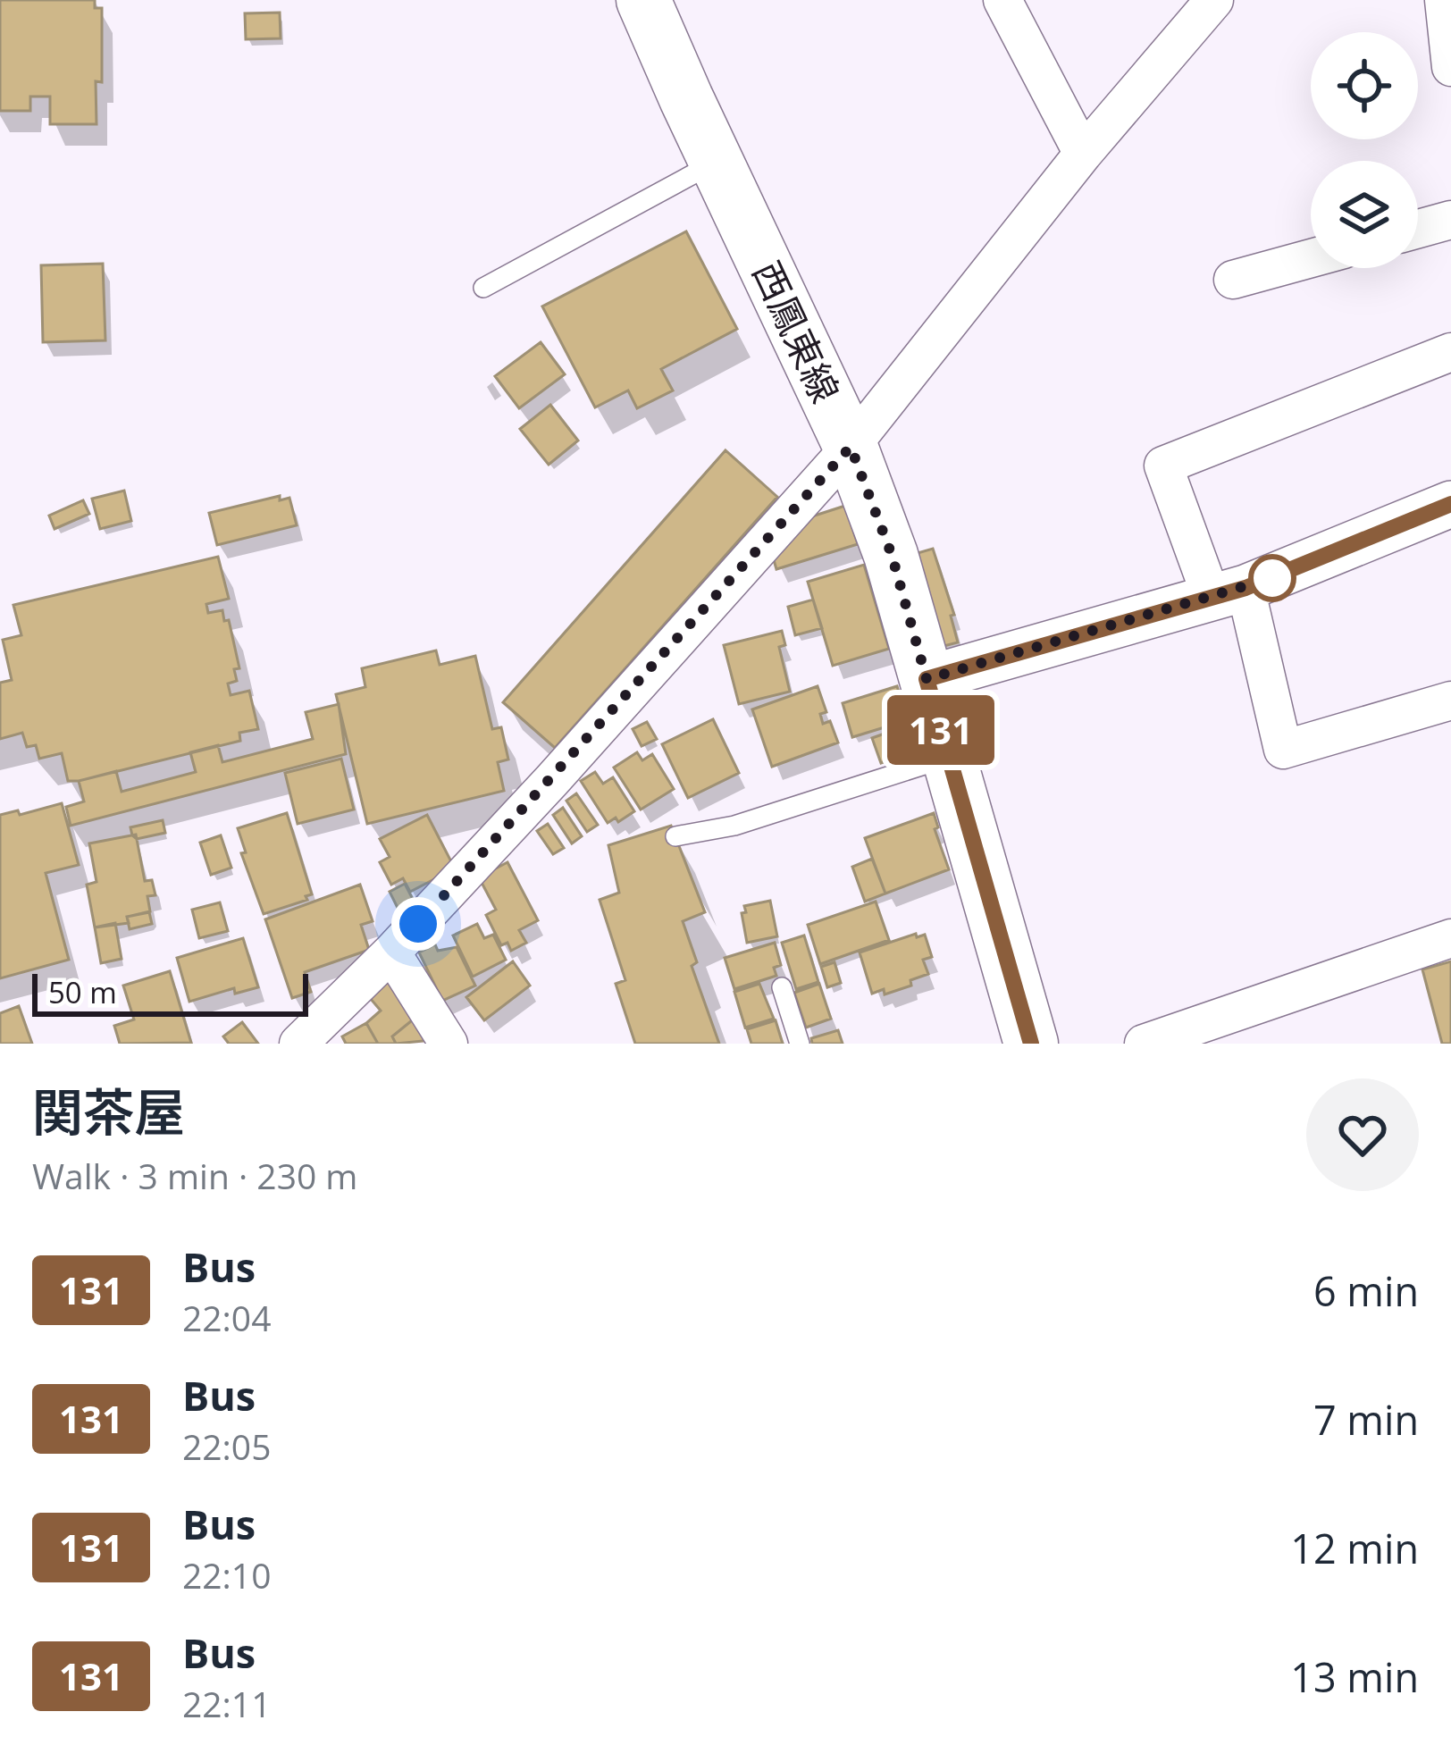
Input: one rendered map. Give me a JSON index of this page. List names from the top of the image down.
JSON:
{
  "streets": {
    "main road": ["西鳳東線"]
  },
  "lines": ["bus line 131"],
  "scale_bar": "50 m",
  "page": {
    "on_map": "131",
    "scale": "50 m",
    "heading": ["関茶屋", "Walk · 3 min · 230 m"],
    "list": [
      {
        "mark": "131",
        "name": "Bus",
        "note": "22:04",
        "value": "6 min"
      },
      {
        "mark": "131",
        "name": "Bus",
        "note": "22:05",
        "value": "7 min"
      },
      {
        "mark": "131",
        "name": "Bus",
        "note": "22:10",
        "value": "12 min"
      },
      {
        "mark": "131",
        "name": "Bus",
        "note": "22:11",
        "value": "13 min"
      }
    ]
  }
}
